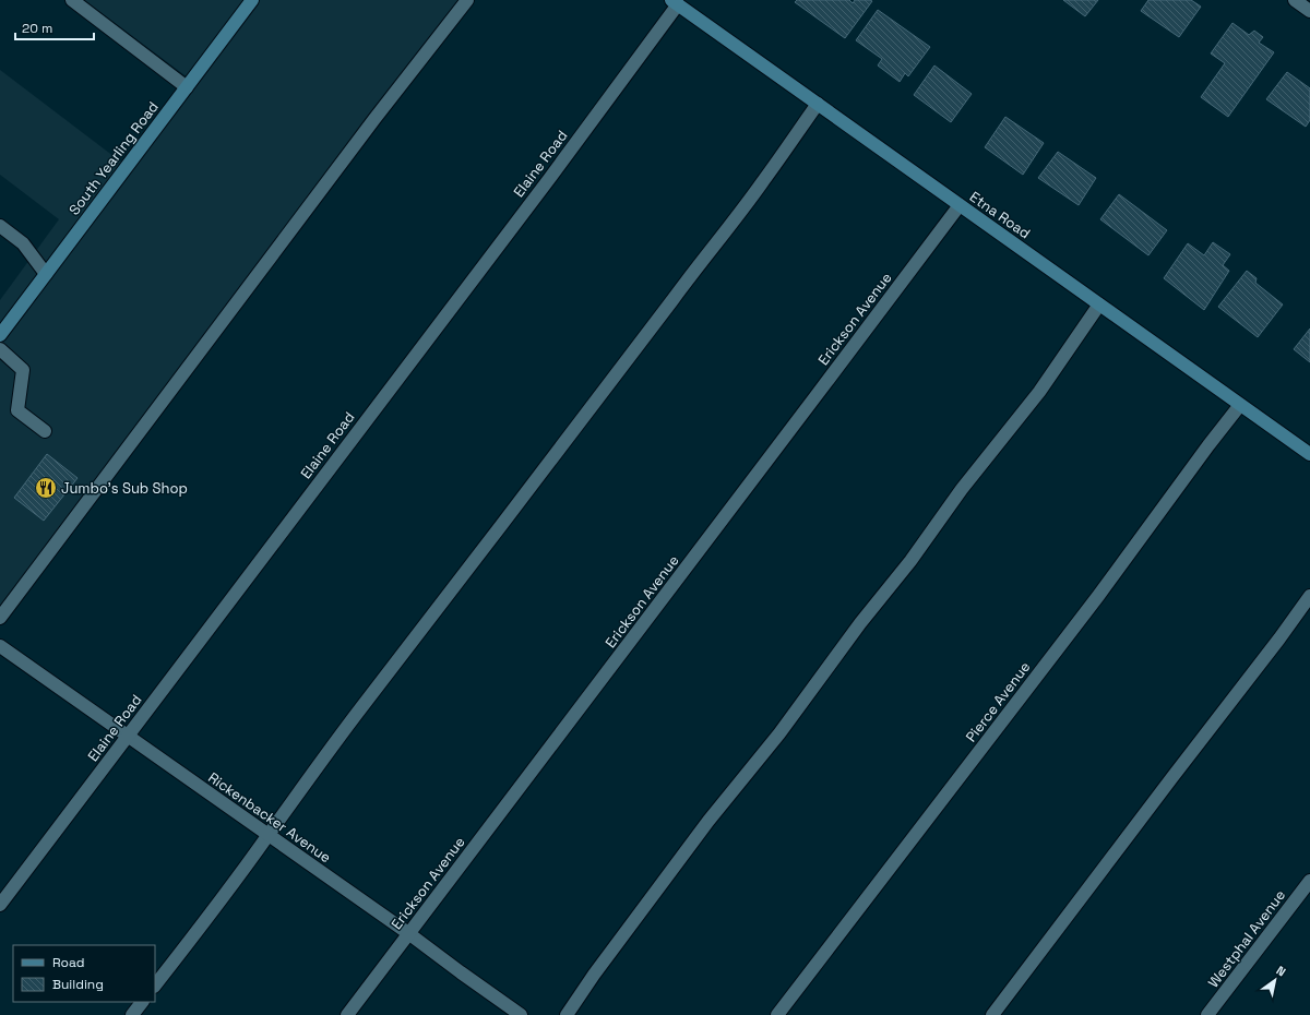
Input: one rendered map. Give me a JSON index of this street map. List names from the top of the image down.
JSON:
{
  "streets": {
    "street": [
      "South Yearling Road",
      "Elaine Road",
      "Etna Road",
      "Erickson Avenue",
      "Pierce Avenue",
      "Rickenbacker Avenue",
      "Westphal Avenue"
    ]
  },
  "crossings": [
    ["Elaine Road", "Etna Road"],
    ["Elaine Road", "Rickenbacker Avenue"],
    ["Etna Road", "Erickson Avenue"],
    ["Etna Road", "Pierce Avenue"],
    ["Erickson Avenue", "Rickenbacker Avenue"]
  ],
  "places": {
    "restaurant": ["Jumbo's Sub Shop"]
  },
  "legend": ["Road", "Building"],
  "scale_bar": "20 m",
  "north": "top right"
}
